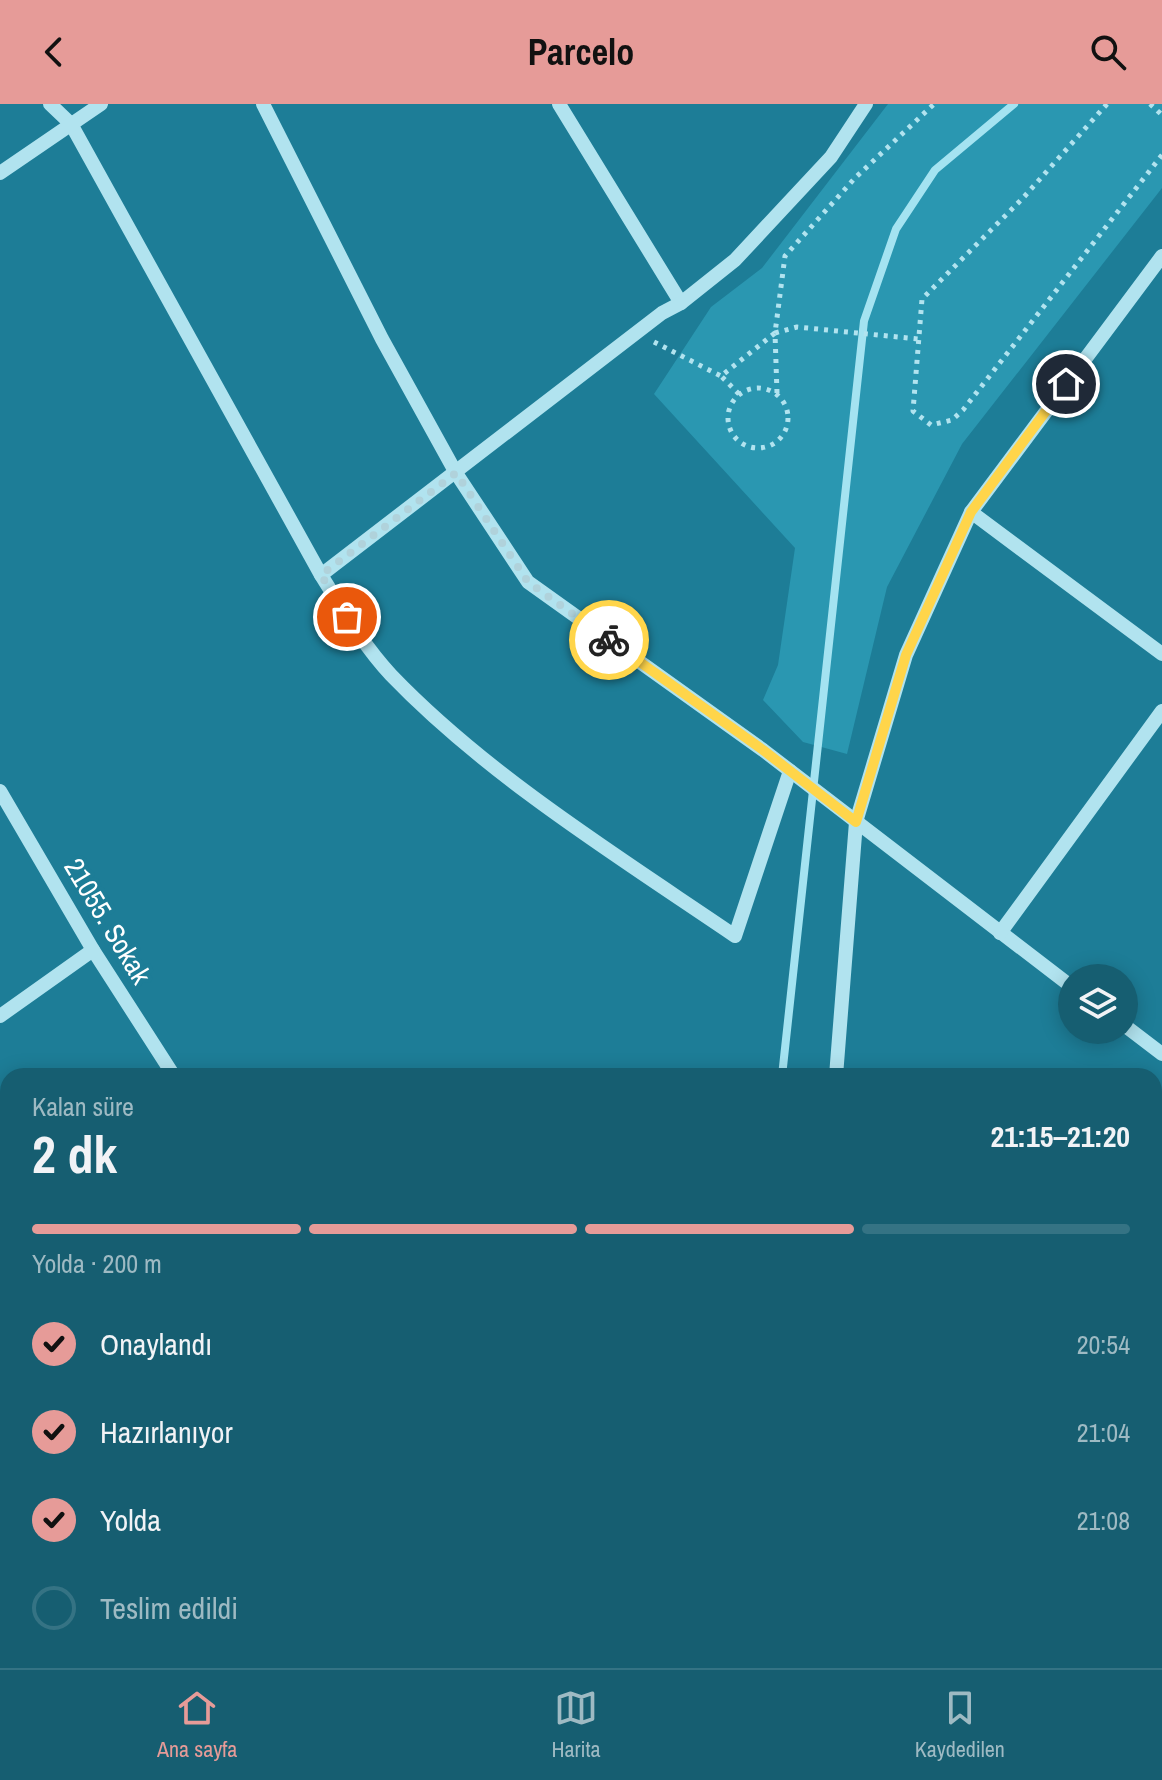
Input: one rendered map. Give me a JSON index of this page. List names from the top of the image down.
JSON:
{
  "streets": {
    "street": ["21055. Sokak"]
  },
  "page": {
    "header": "Parcelo",
    "heading": ["2 dk", "Kalan süre", "21:15–21:20"],
    "bar": "Yolda · 200 m",
    "list": [
      ["Onaylandı", "20:54"],
      ["Hazırlanıyor", "21:04"],
      ["Yolda", "21:08"],
      "Teslim edildi"
    ],
    "tabs": ["Ana sayfa", "Harita", "Kaydedilen"]
  }
}
